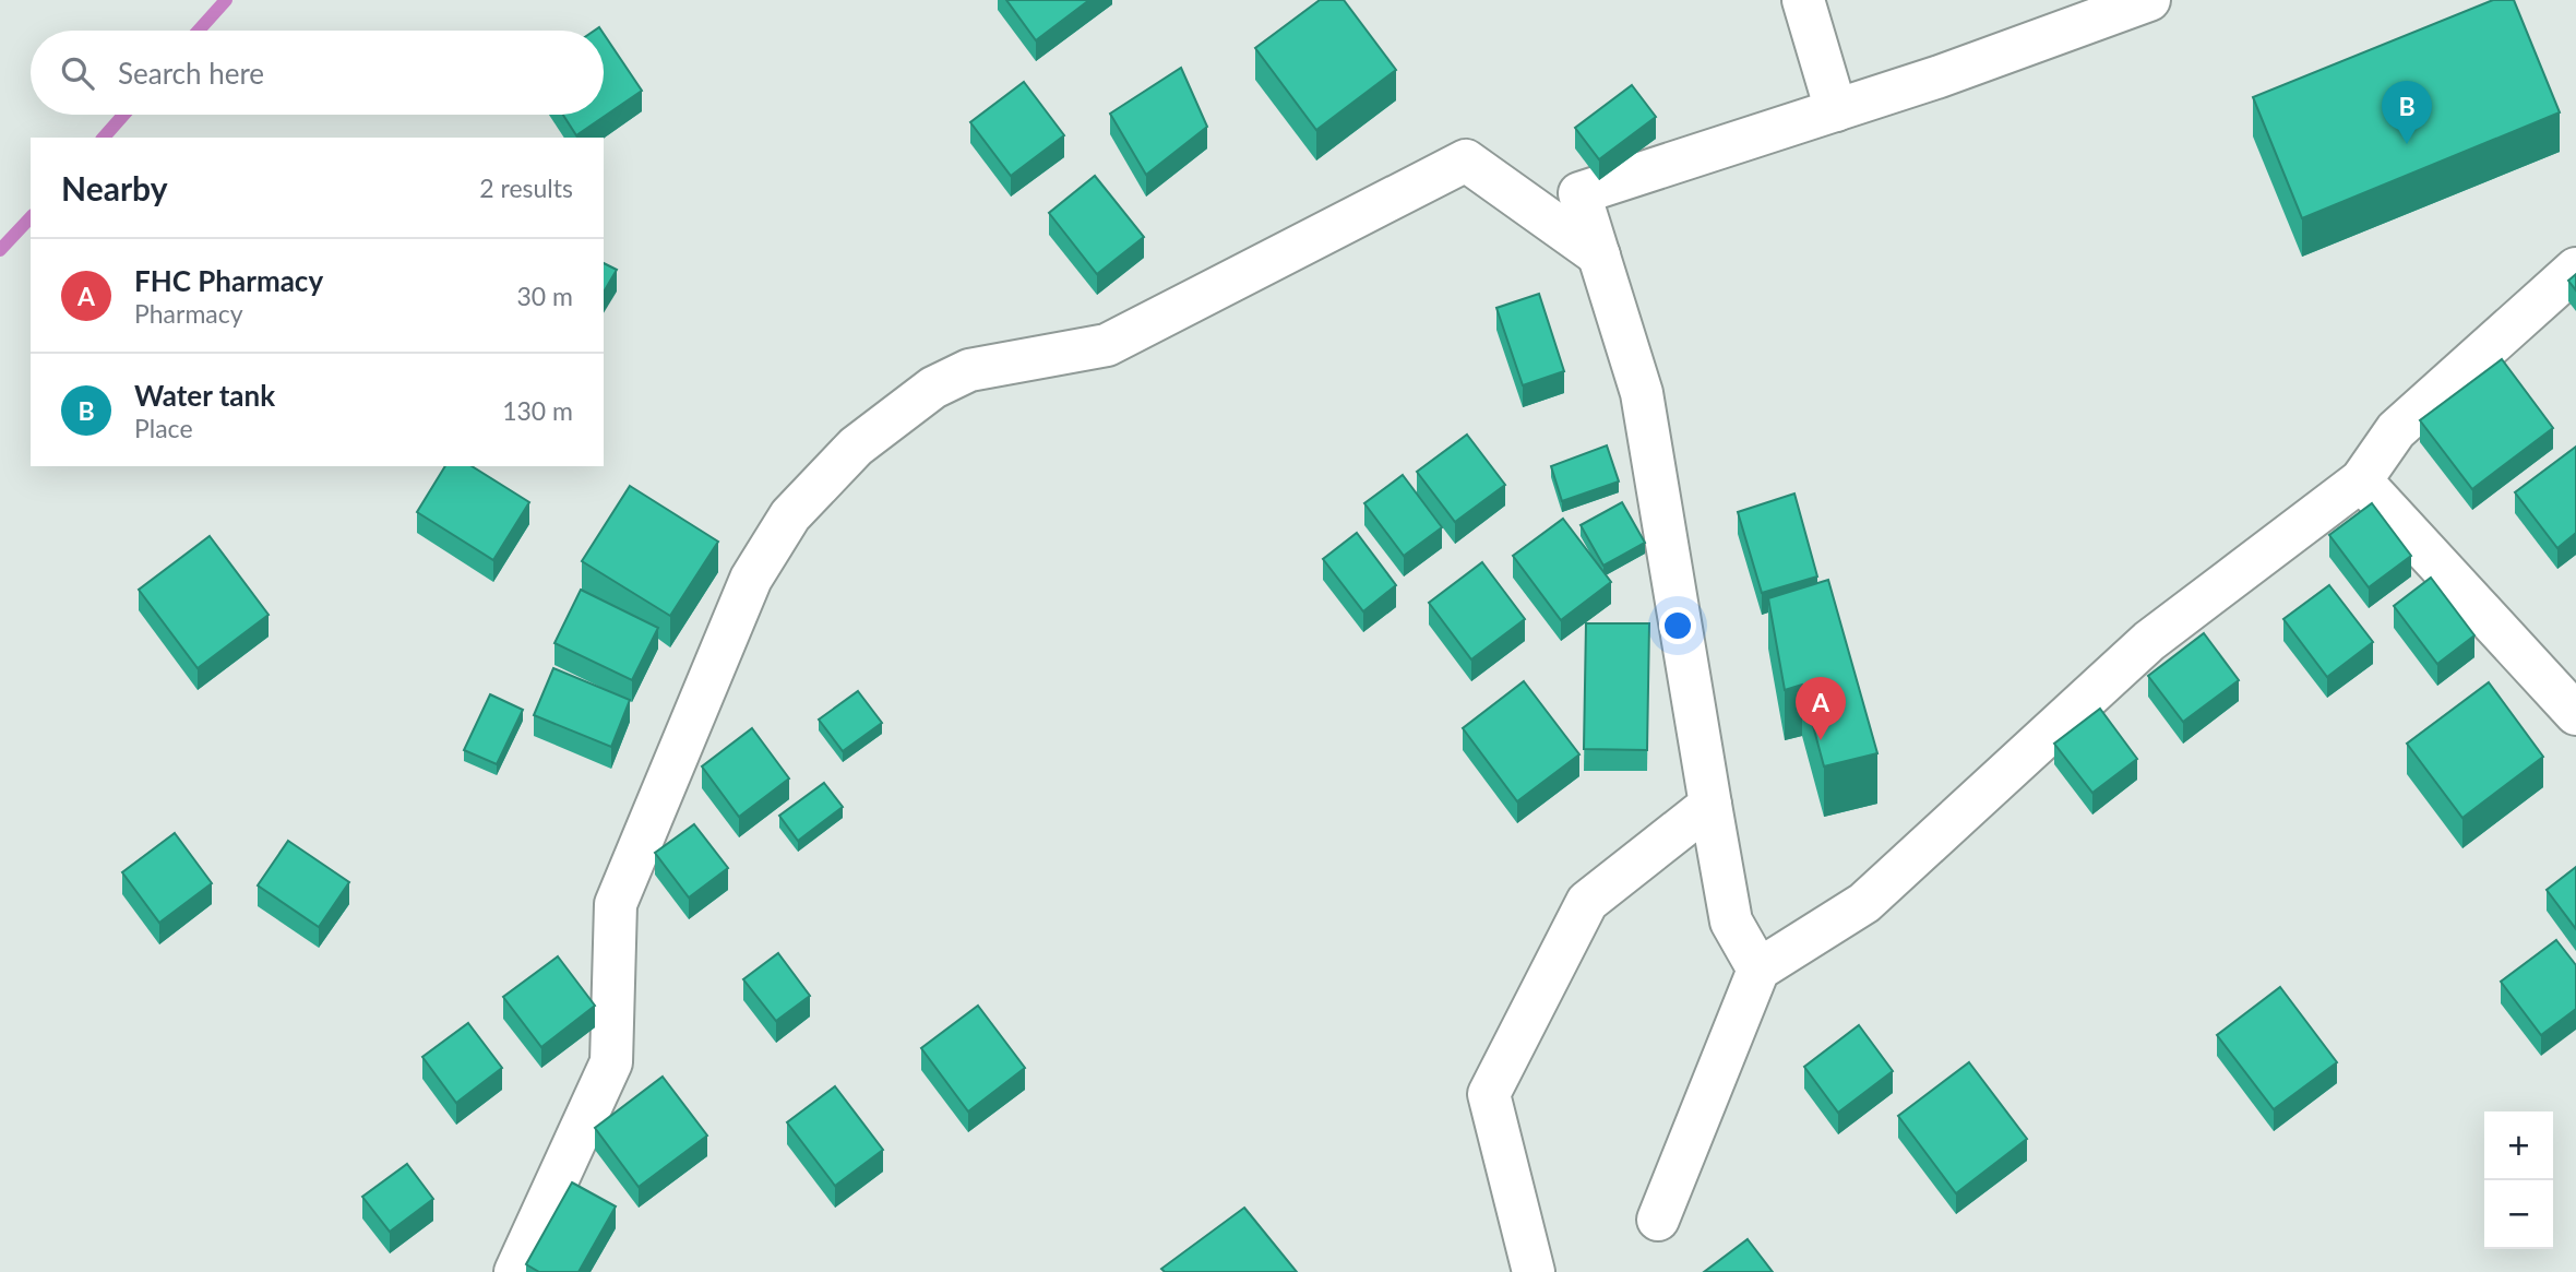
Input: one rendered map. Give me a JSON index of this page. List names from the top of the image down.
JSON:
{
  "page": {
    "search": "Search here",
    "pins": ["B", "A"],
    "heading": ["Nearby", "2 results"],
    "list": [
      {
        "mark": "A",
        "name": "FHC Pharmacy",
        "note": "Pharmacy",
        "value": "30 m"
      },
      {
        "mark": "B",
        "name": "Water tank",
        "note": "Place",
        "value": "130 m"
      }
    ],
    "map_buttons": ["+", "−"]
  }
}
